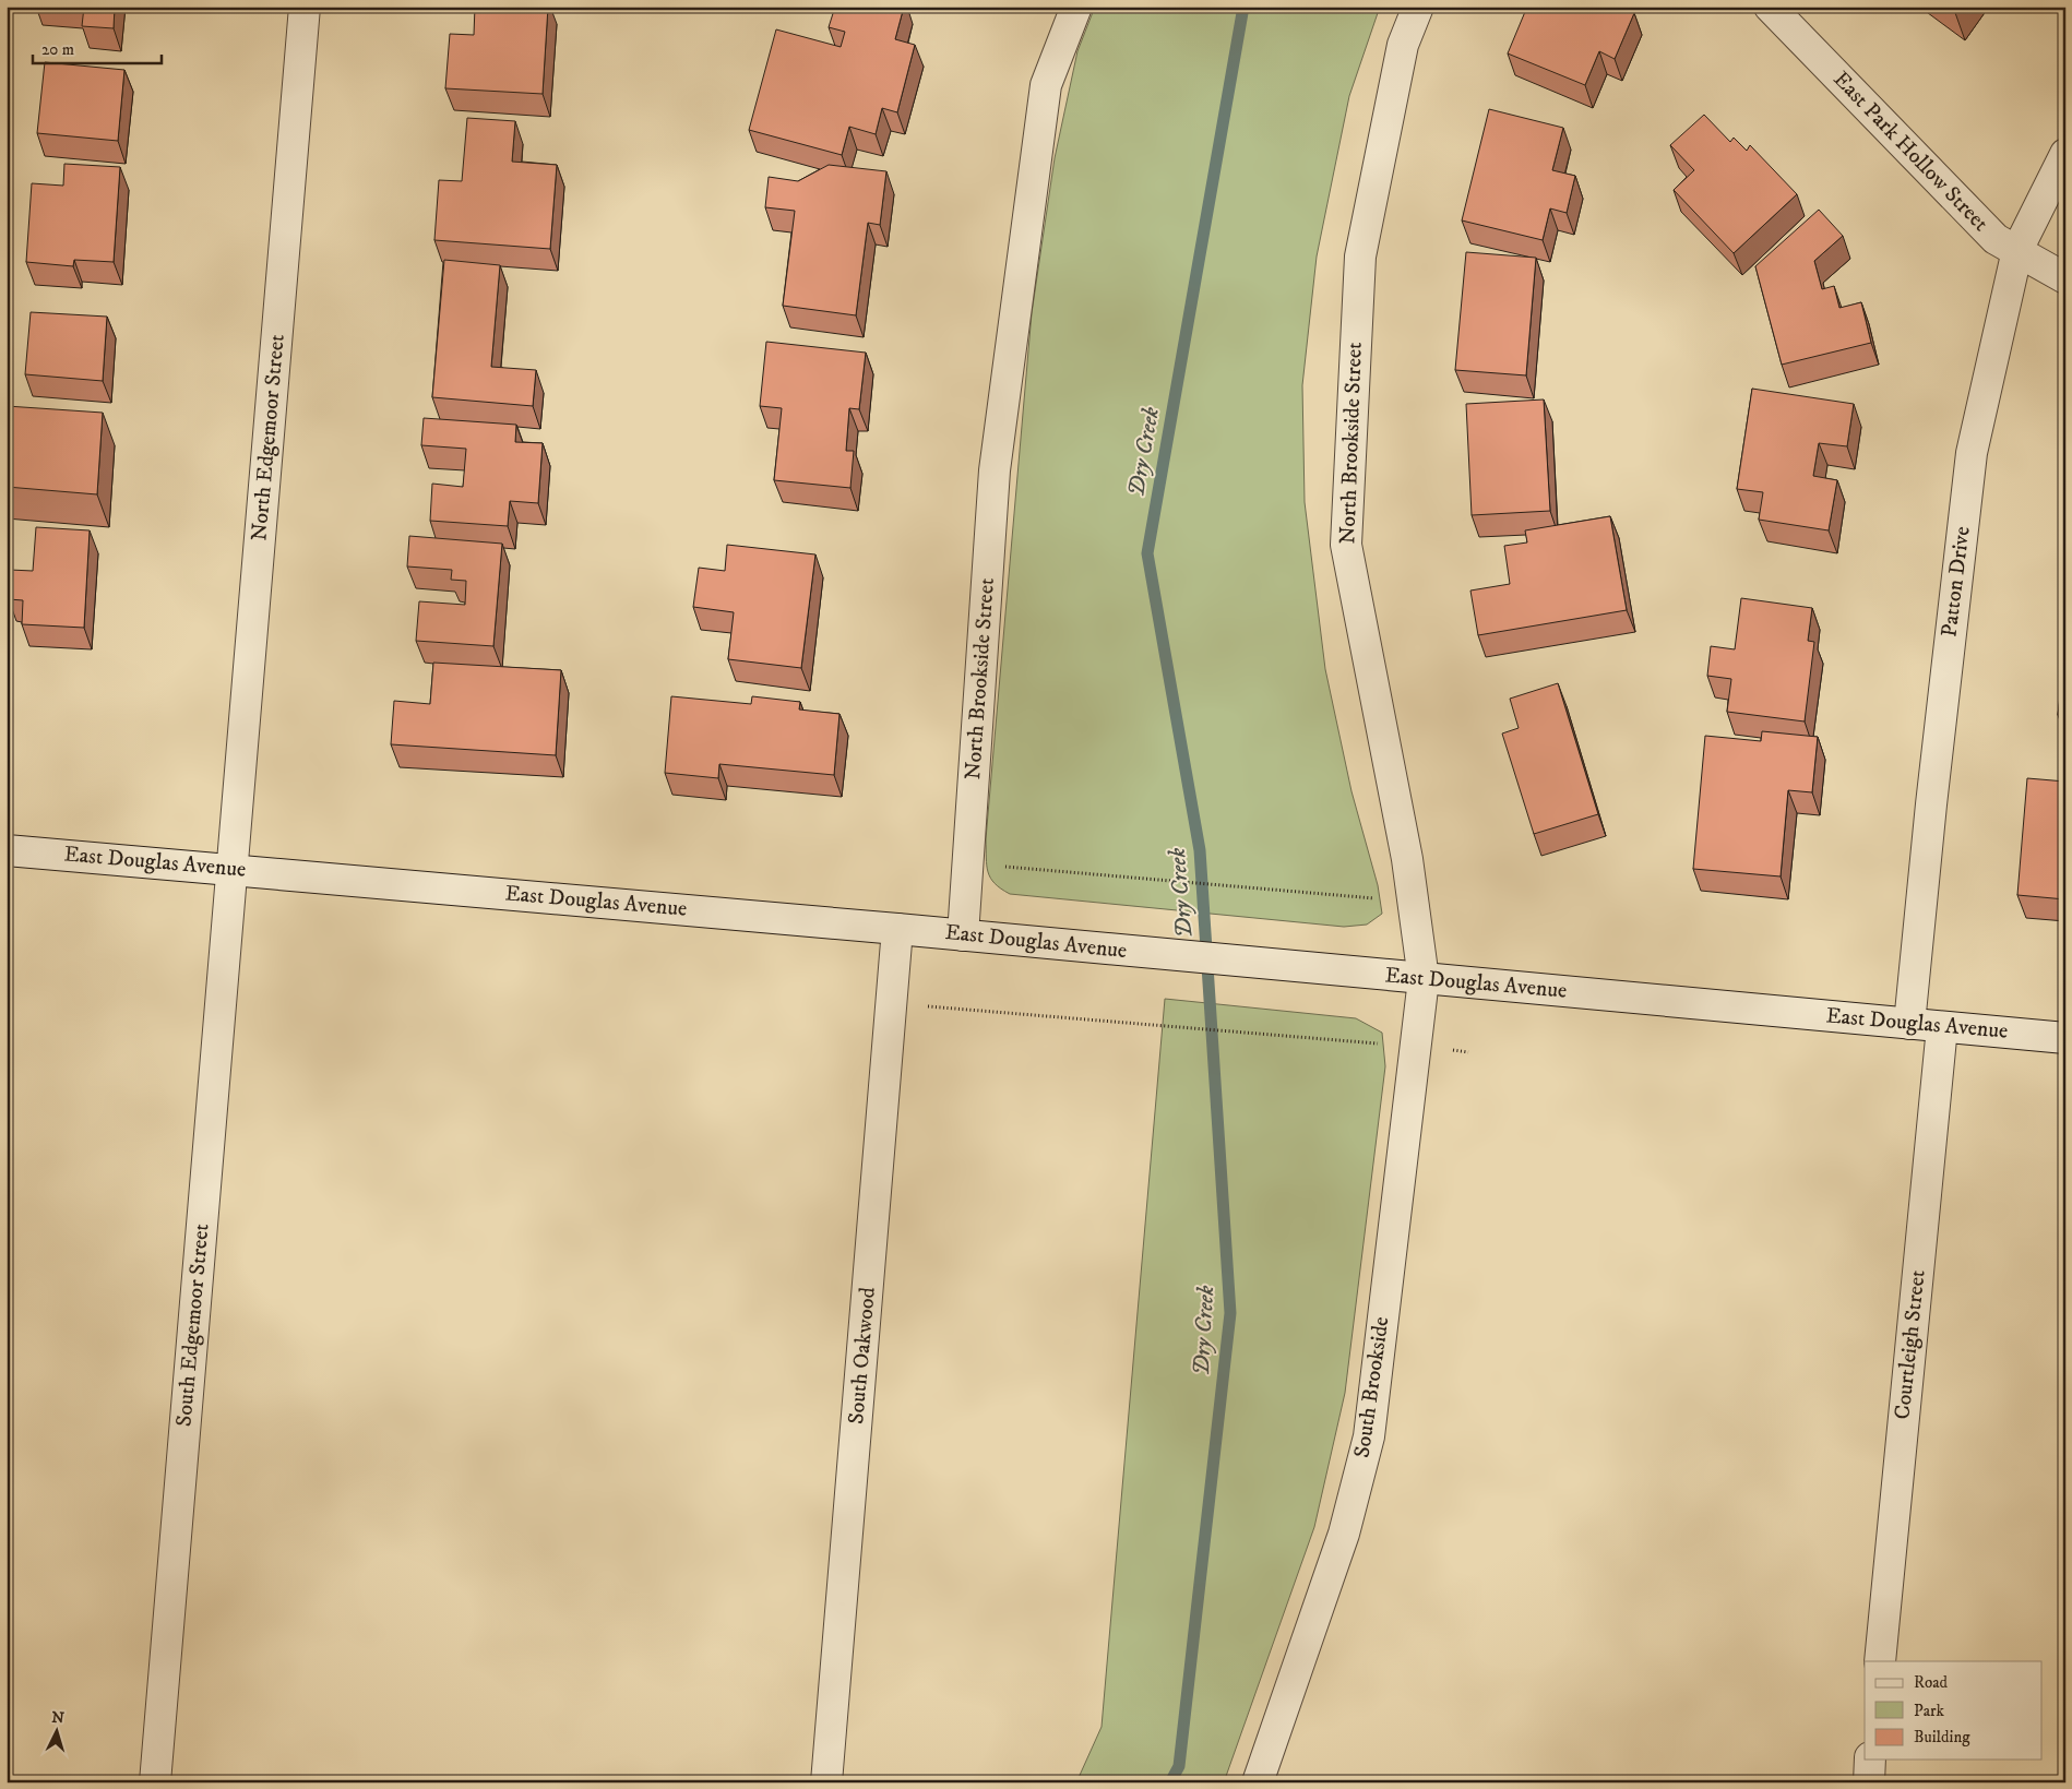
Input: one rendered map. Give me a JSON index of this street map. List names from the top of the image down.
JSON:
{
  "streets": {
    "street": [
      "East Park Hollow Street",
      "North Edgemoor Street",
      "North Brookside Street",
      "Patton Drive",
      "East Douglas Avenue",
      "South Edgemoor Street",
      "Courtleigh Street",
      "South Oakwood",
      "South Brookside"
    ]
  },
  "crossings": [
    ["East Park Hollow Street", "Patton Drive"],
    ["North Edgemoor Street", "East Douglas Avenue"],
    ["North Edgemoor Street", "South Edgemoor Street"],
    ["North Brookside Street", "East Douglas Avenue"],
    ["North Brookside Street", "South Brookside"],
    ["Patton Drive", "East Douglas Avenue"],
    ["East Douglas Avenue", "South Edgemoor Street"],
    ["East Douglas Avenue", "Courtleigh Street"],
    ["East Douglas Avenue", "South Oakwood"],
    ["East Douglas Avenue", "South Brookside"]
  ],
  "water": ["Dry Creek"],
  "legend": ["Road", "Park", "Building"],
  "scale_bar": "20 m",
  "north": "top"
}
